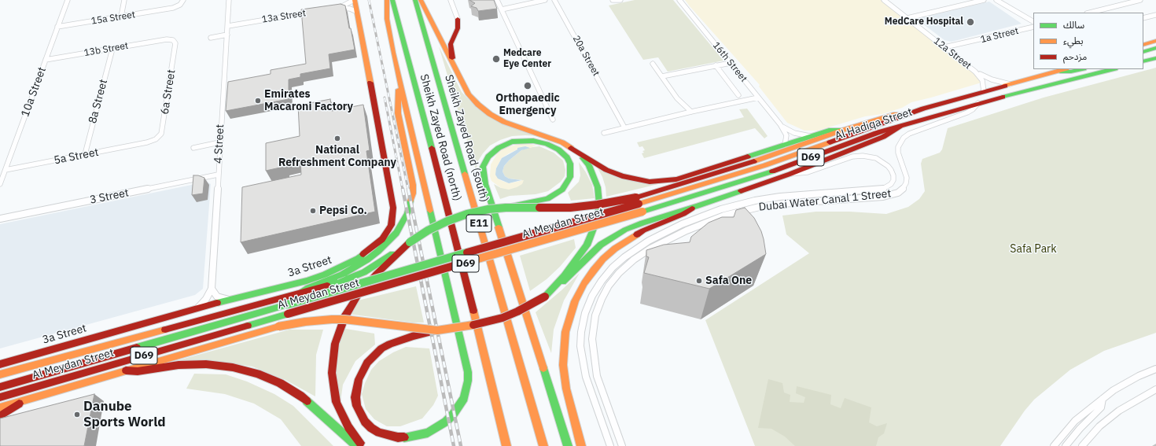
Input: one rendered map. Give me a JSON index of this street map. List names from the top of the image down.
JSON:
{
  "streets": {
    "main road": [
      "Al Hadiqa Street",
      "Sheikh Zayed Road (north)",
      "Sheikh Zayed Road (south)",
      "D69",
      "E11",
      "Al Meydan Street",
      "3a Street"
    ],
    "street": [
      "13a Street",
      "15a Street",
      "1a Street",
      "13b Street",
      "12a Street",
      "20a Street",
      "16th Street",
      "10a Street",
      "6a Street",
      "8a Street",
      "4 Street",
      "5a Street",
      "3 Street",
      "Dubai Water Canal 1 Street"
    ]
  },
  "crossings": [
    ["13a Street", "4 Street"],
    ["15a Street", "10a Street"],
    ["1a Street", "12a Street"],
    ["13b Street", "10a Street"],
    ["13b Street", "6a Street"],
    ["13b Street", "8a Street"],
    ["12a Street", "Al Hadiqa Street"],
    ["10a Street", "5a Street"],
    ["6a Street", "5a Street"],
    ["8a Street", "5a Street"],
    ["Al Hadiqa Street", "Dubai Water Canal 1 Street"],
    ["Al Hadiqa Street", "Al Meydan Street"],
    ["4 Street", "3 Street"]
  ],
  "parks": ["Safa Park"],
  "places": [
    "MedCare Hospital",
    "Medcare Eye Center",
    "Orthopaedic Emergency",
    "Emirates Macaroni Factory",
    "National Refreshment Company",
    "Pepsi Co.",
    "Safa One",
    "Danube Sports World"
  ],
  "legend": ["سالك", "بطيء", "مزدحم"]
}
